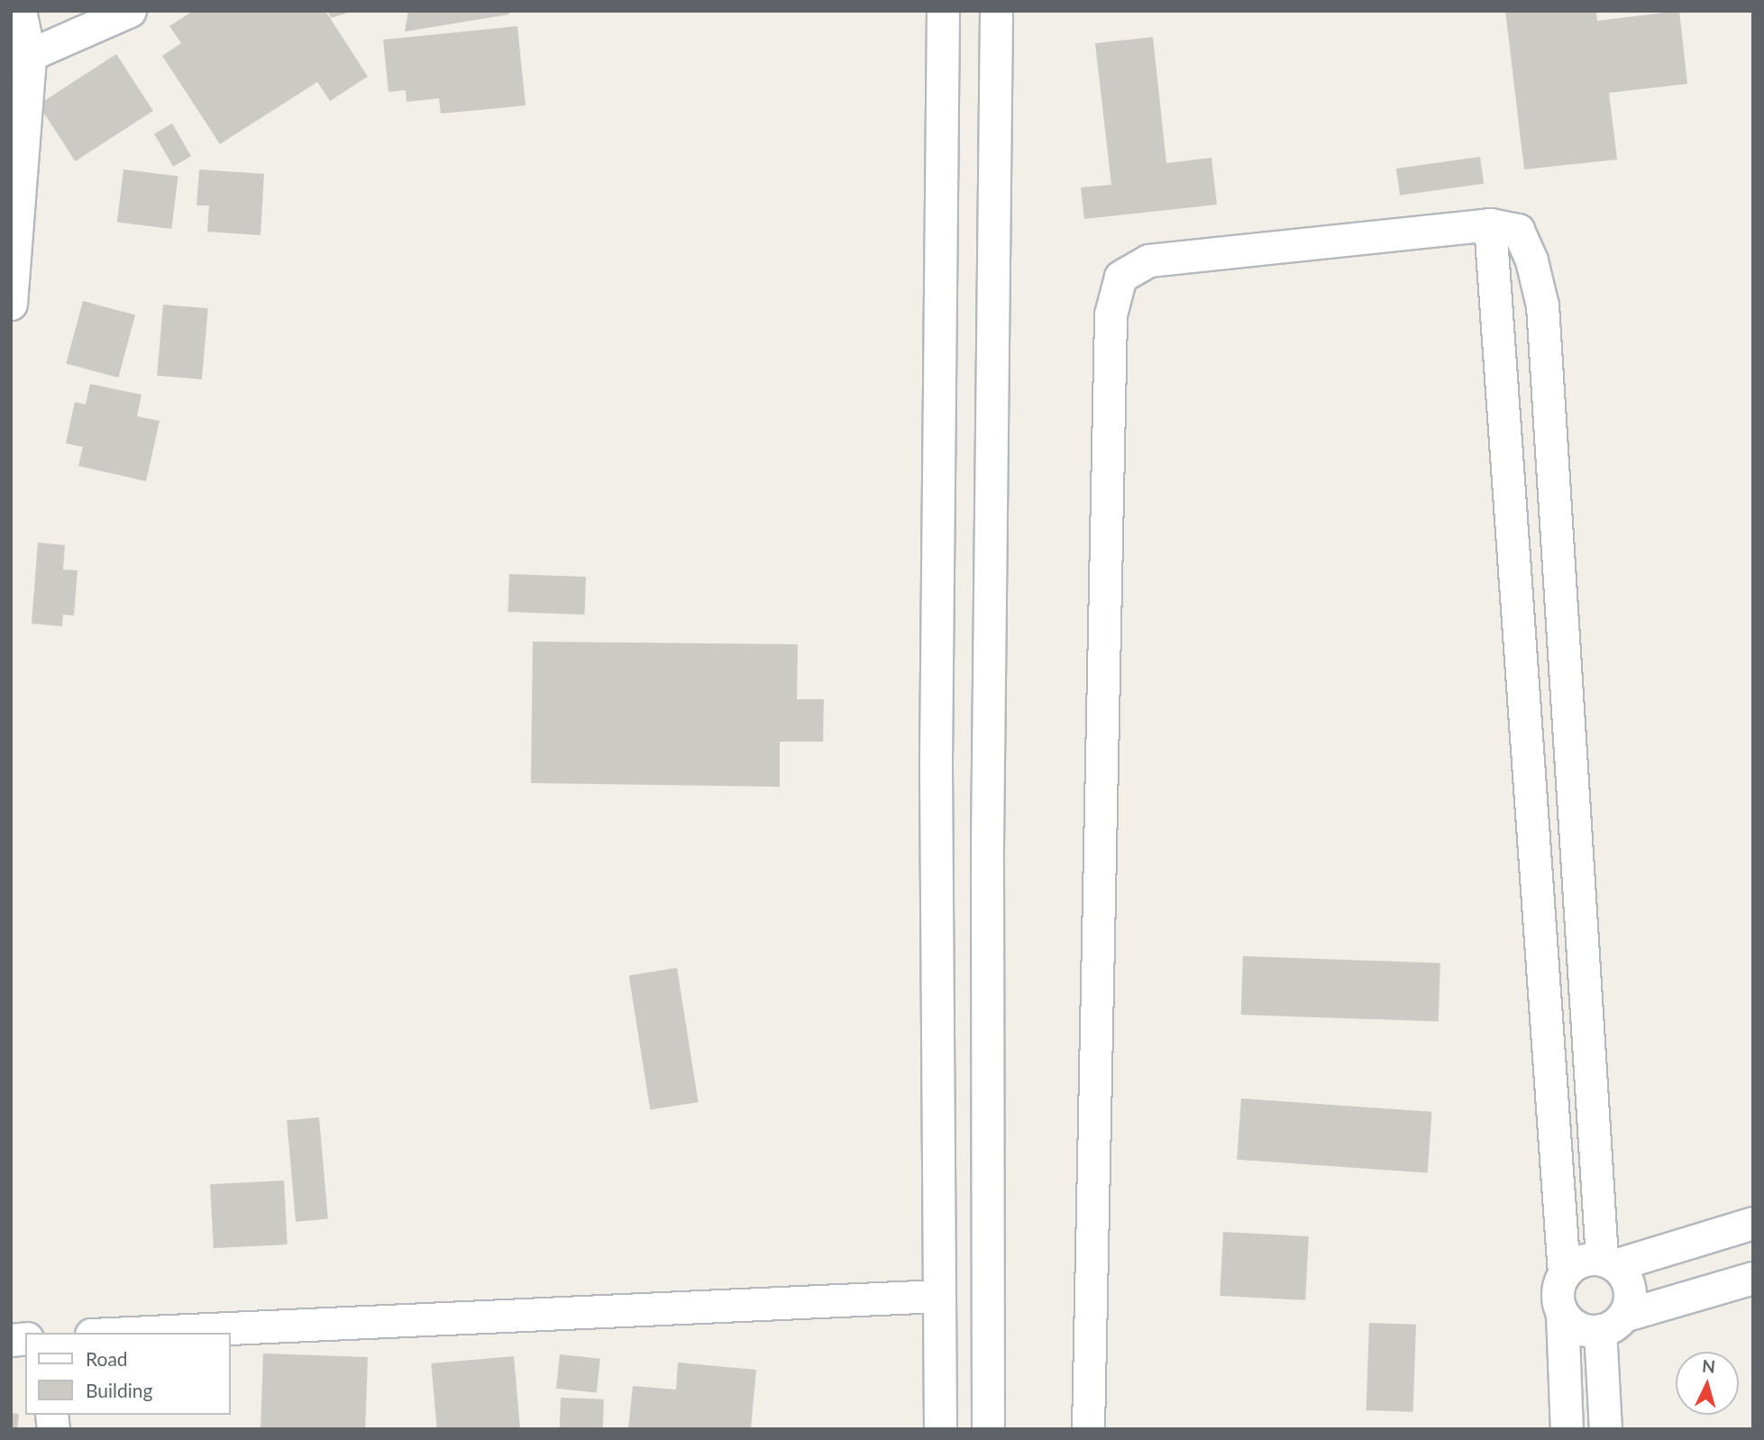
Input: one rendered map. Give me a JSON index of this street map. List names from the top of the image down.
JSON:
{
  "legend": ["Road", "Building"],
  "north": "top"
}
